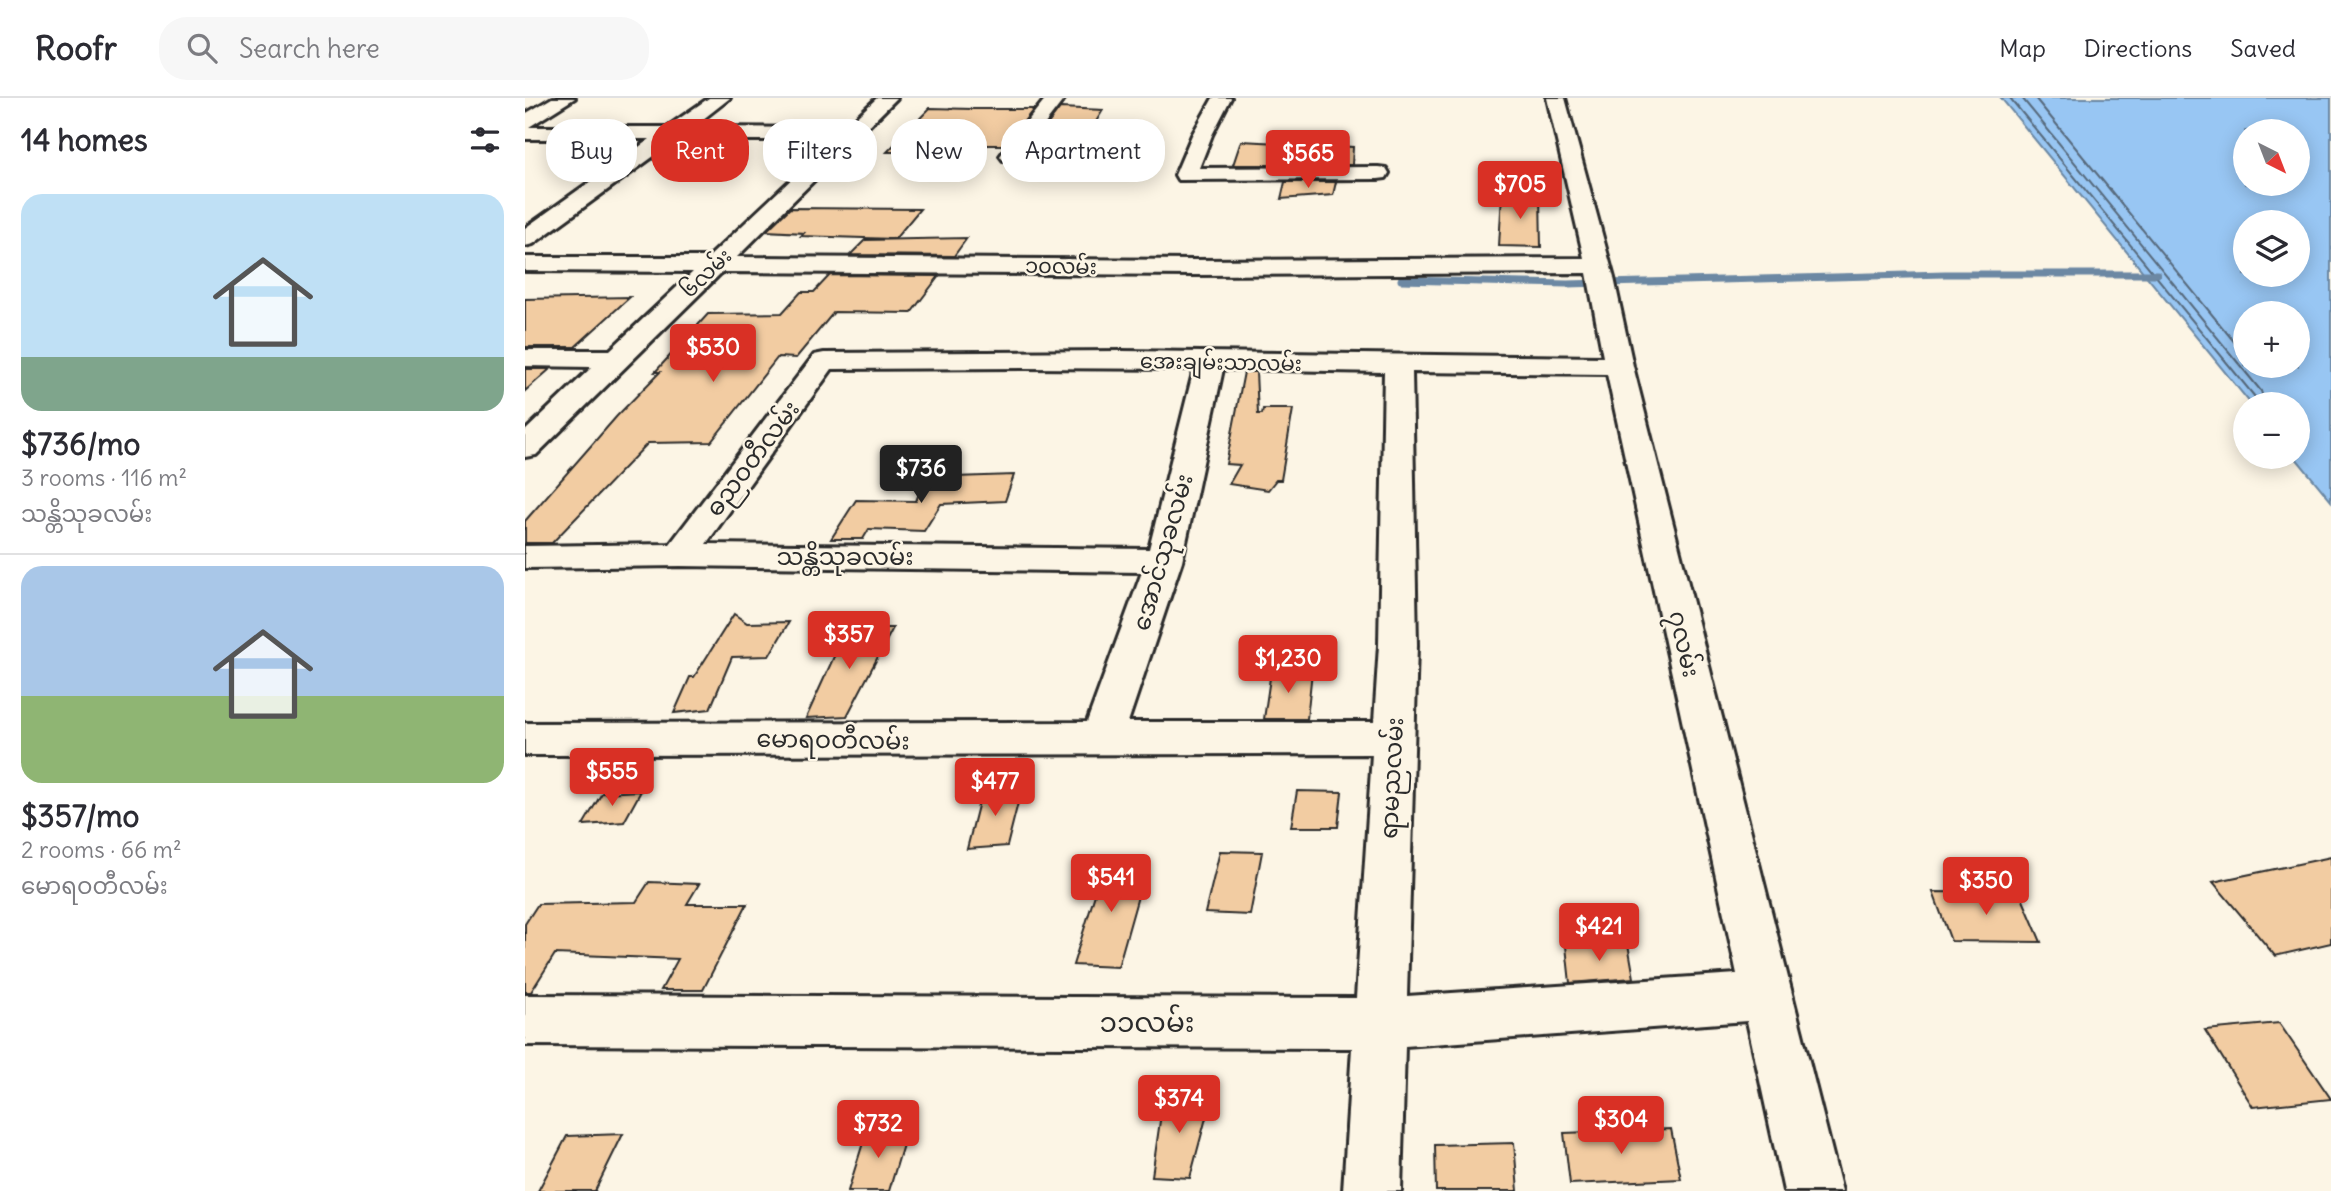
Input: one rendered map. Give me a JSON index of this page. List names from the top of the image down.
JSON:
{
  "streets": {
    "street": [
      "၁၀လမ်း",
      "၆လမ်း",
      "အေးချမ်းသာလမ်း",
      "ဓညဝတီလမ်း",
      "အောင်သုခလမ်း",
      "သန္တိသုခလမ်း",
      "၇လမ်း",
      "မောရဝတီလမ်း",
      "ရာမညလမ်း",
      "၁၁လမ်း"
    ]
  },
  "crossings": [
    ["၁၀လမ်း", "၆လမ်း"],
    ["၁၀လမ်း", "၇လမ်း"],
    ["အေးချမ်းသာလမ်း", "ဓညဝတီလမ်း"],
    ["အေးချမ်းသာလမ်း", "အောင်သုခလမ်း"],
    ["အေးချမ်းသာလမ်း", "၇လမ်း"],
    ["အေးချမ်းသာလမ်း", "ရာမညလမ်း"],
    ["ဓညဝတီလမ်း", "သန္တိသုခလမ်း"],
    ["အောင်သုခလမ်း", "သန္တိသုခလမ်း"],
    ["အောင်သုခလမ်း", "မောရဝတီလမ်း"],
    ["၇လမ်း", "၁၁လမ်း"],
    ["မောရဝတီလမ်း", "ရာမညလမ်း"],
    ["ရာမညလမ်း", "၁၁လမ်း"]
  ],
  "north": "bottom right",
  "page": {
    "header": "Roofr",
    "search": "Search here",
    "nav": ["Map", "Directions", "Saved"],
    "heading": "14 homes",
    "map_buttons": ["+", "−"],
    "chip": [
      "Buy",
      "Rent",
      "Filters",
      "New",
      "Apartment"
    ],
    "price": [
      "$565",
      "$705",
      "$530",
      "$736",
      "$357",
      "$1,230",
      "$555",
      "$477",
      "$541",
      "$350",
      "$421",
      "$374",
      "$304",
      "$732"
    ],
    "list": [
      {
        "name": "$736/mo",
        "note": "3 rooms · 116 m² · သန္တိသုခလမ်း"
      },
      {
        "name": "$357/mo",
        "note": "2 rooms · 66 m² · မောရဝတီလမ်း"
      }
    ]
  }
}
